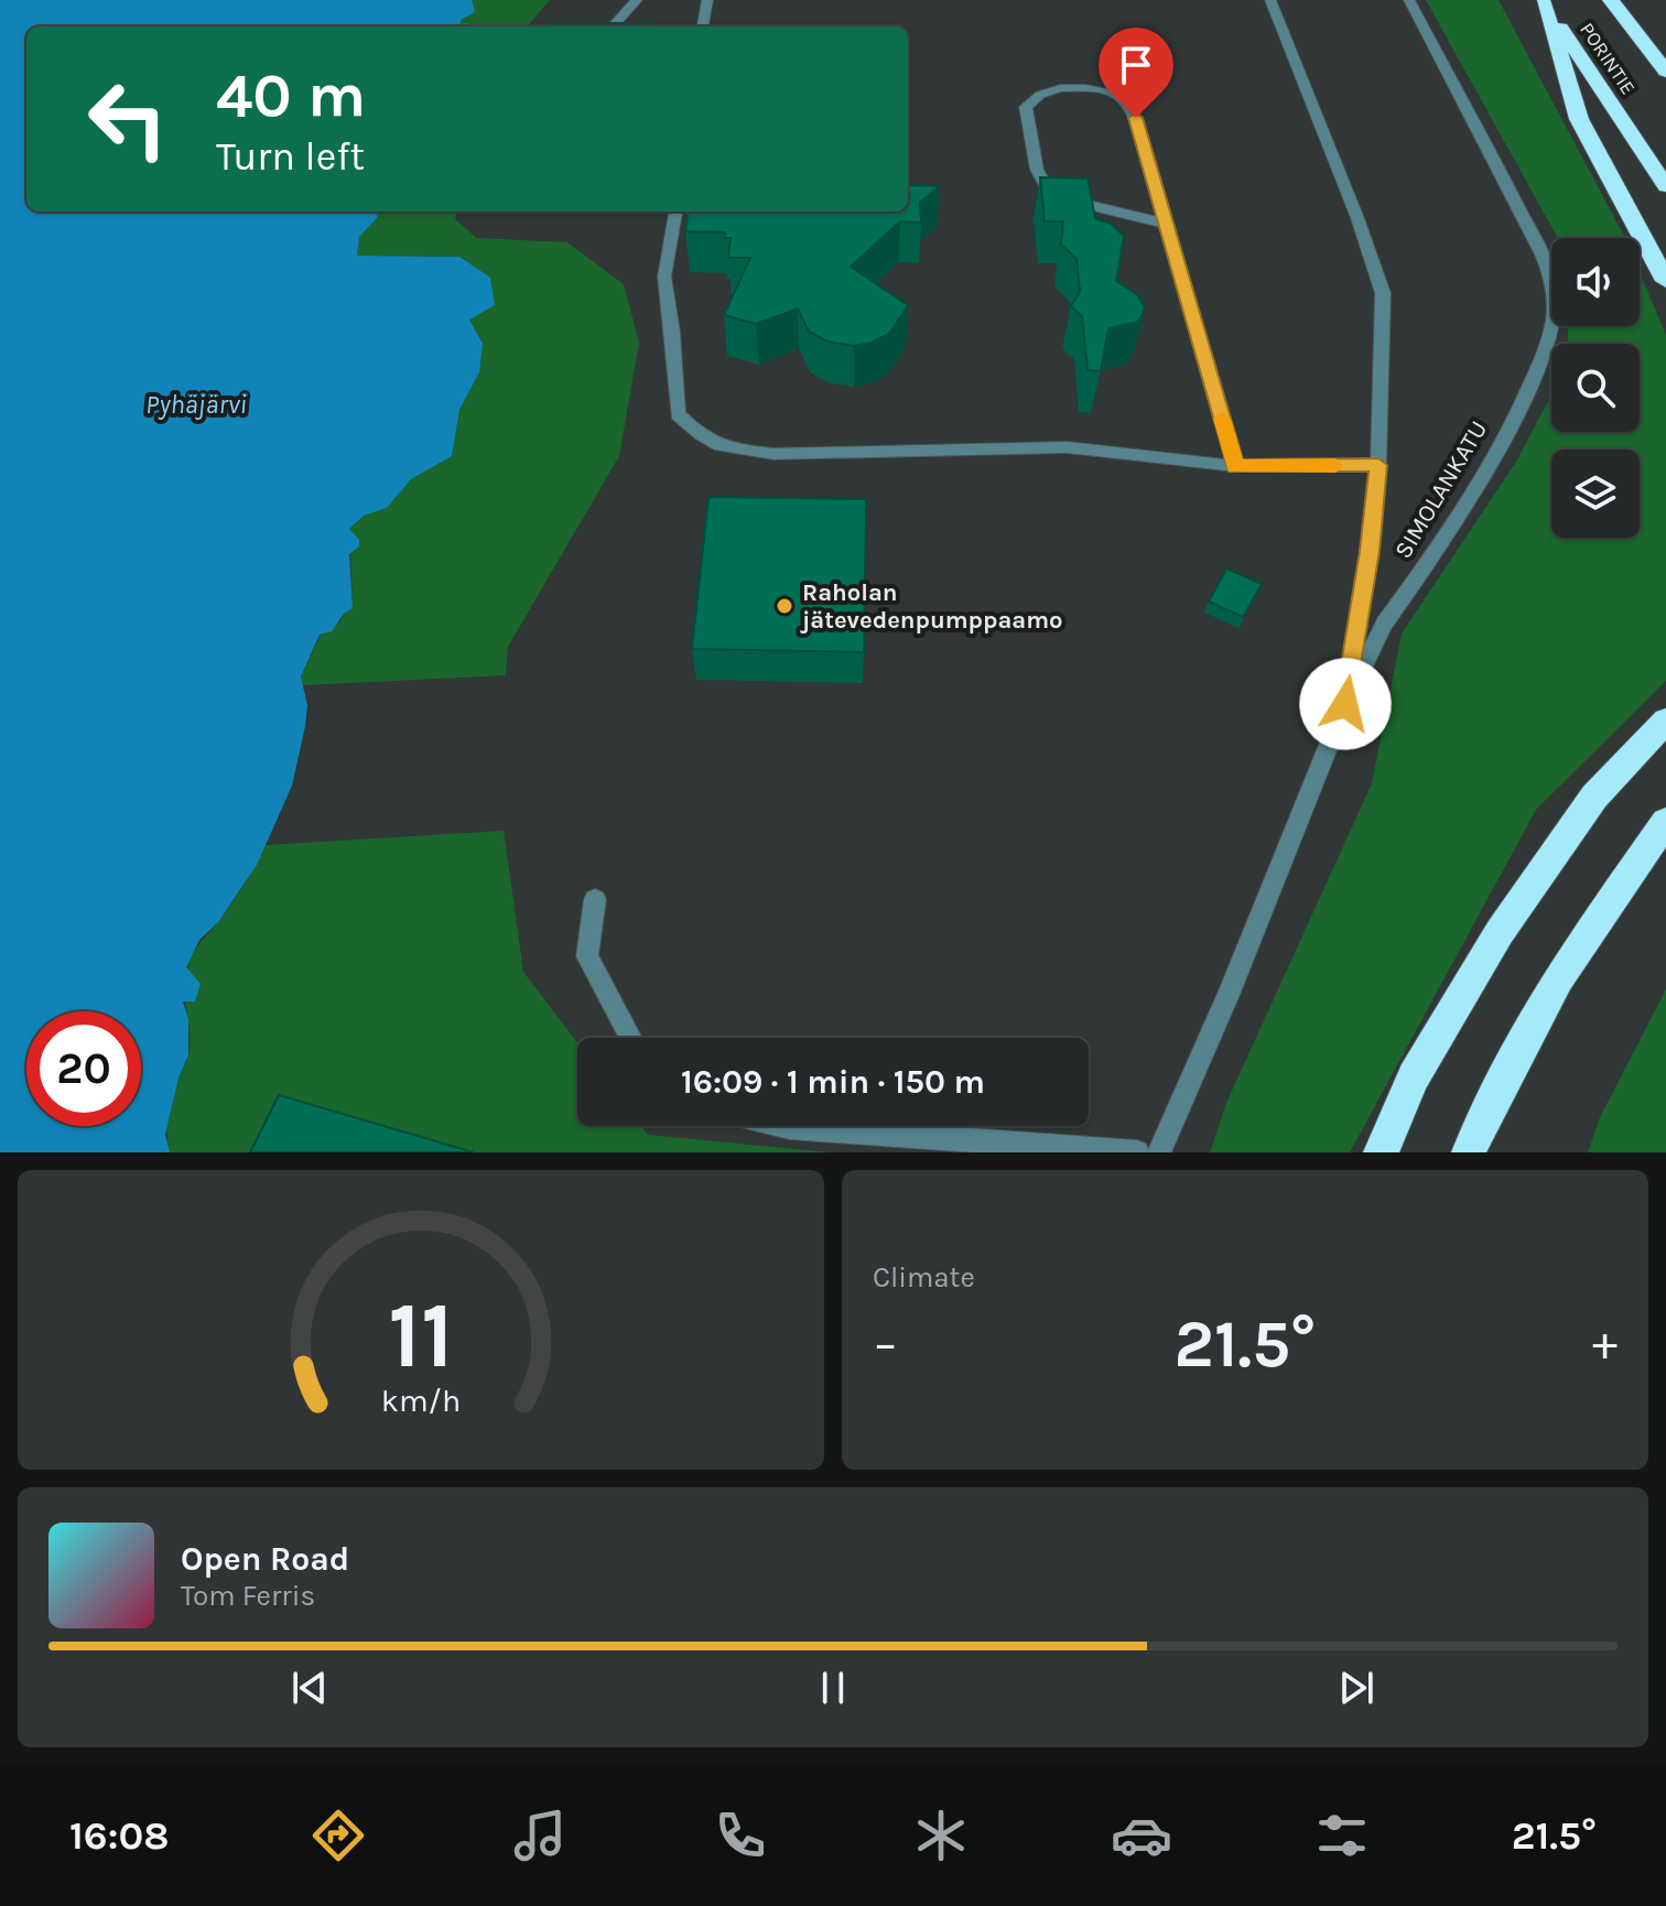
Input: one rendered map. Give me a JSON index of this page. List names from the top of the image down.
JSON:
{
  "streets": {
    "highway": ["PORINTIE"],
    "street": ["SIMOLANKATU"]
  },
  "water": ["Pyhäjärvi"],
  "places": ["Raholan jätevedenpumppaamo"],
  "page": {
    "turn": ["40 m", "Turn left"],
    "limit": "20",
    "trip": "16:09 · 1 min · 150 m",
    "tile": "Climate",
    "heat": ["−", "21.5°", "+"],
    "song": ["Open Road", "Tom Ferris"],
    "tabs": ["16:08", "21.5°"],
    "gauge": ["11", "km/h"]
  }
}
